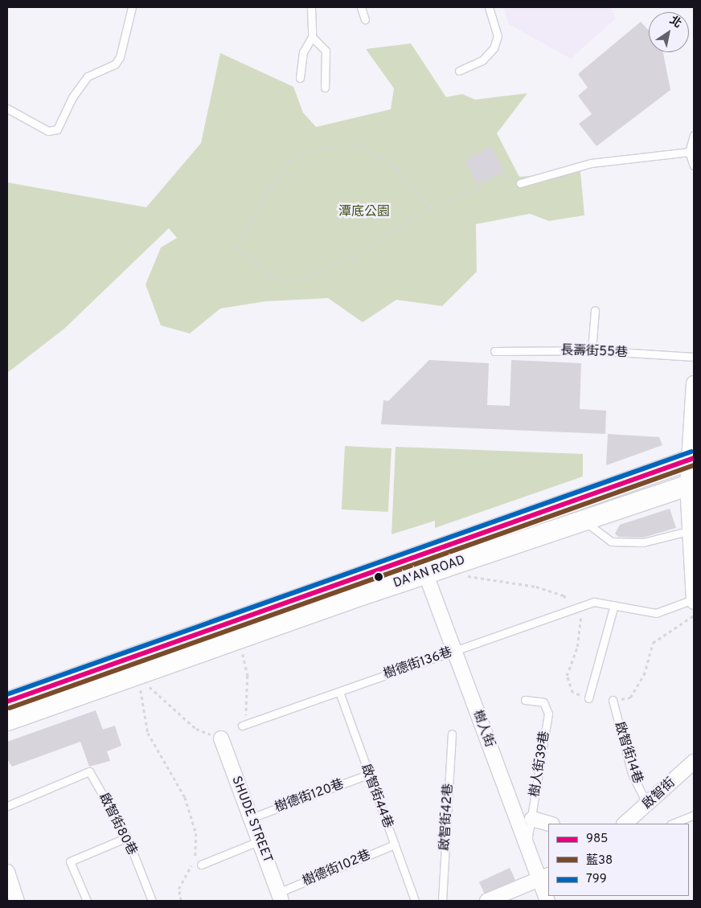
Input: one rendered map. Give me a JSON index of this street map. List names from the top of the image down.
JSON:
{
  "streets": {
    "street": [
      "DA'AN ROAD",
      "樹人街",
      "啟智街",
      "SHUDE STREET"
    ],
    "lane": [
      "長壽街55巷",
      "樹德街136巷",
      "啟智街14巷",
      "樹人街39巷",
      "樹德街120巷",
      "啟智街44巷",
      "啟智街42巷",
      "啟智街80巷",
      "樹德街102巷"
    ]
  },
  "crossings": [
    ["DA'AN ROAD", "樹人街"],
    ["樹德街136巷", "樹人街"],
    ["樹德街136巷", "啟智街44巷"],
    ["樹人街", "樹人街39巷"],
    ["啟智街14巷", "啟智街"],
    ["樹德街120巷", "啟智街44巷"],
    ["樹德街120巷", "SHUDE STREET"],
    ["啟智街44巷", "樹德街102巷"],
    ["SHUDE STREET", "樹德街102巷"]
  ],
  "parks": ["潭底公園"],
  "lines": ["transit line 799", "transit line 985", "transit line 藍38"],
  "legend": ["985", "藍38", "799"],
  "north": "top right"
}
